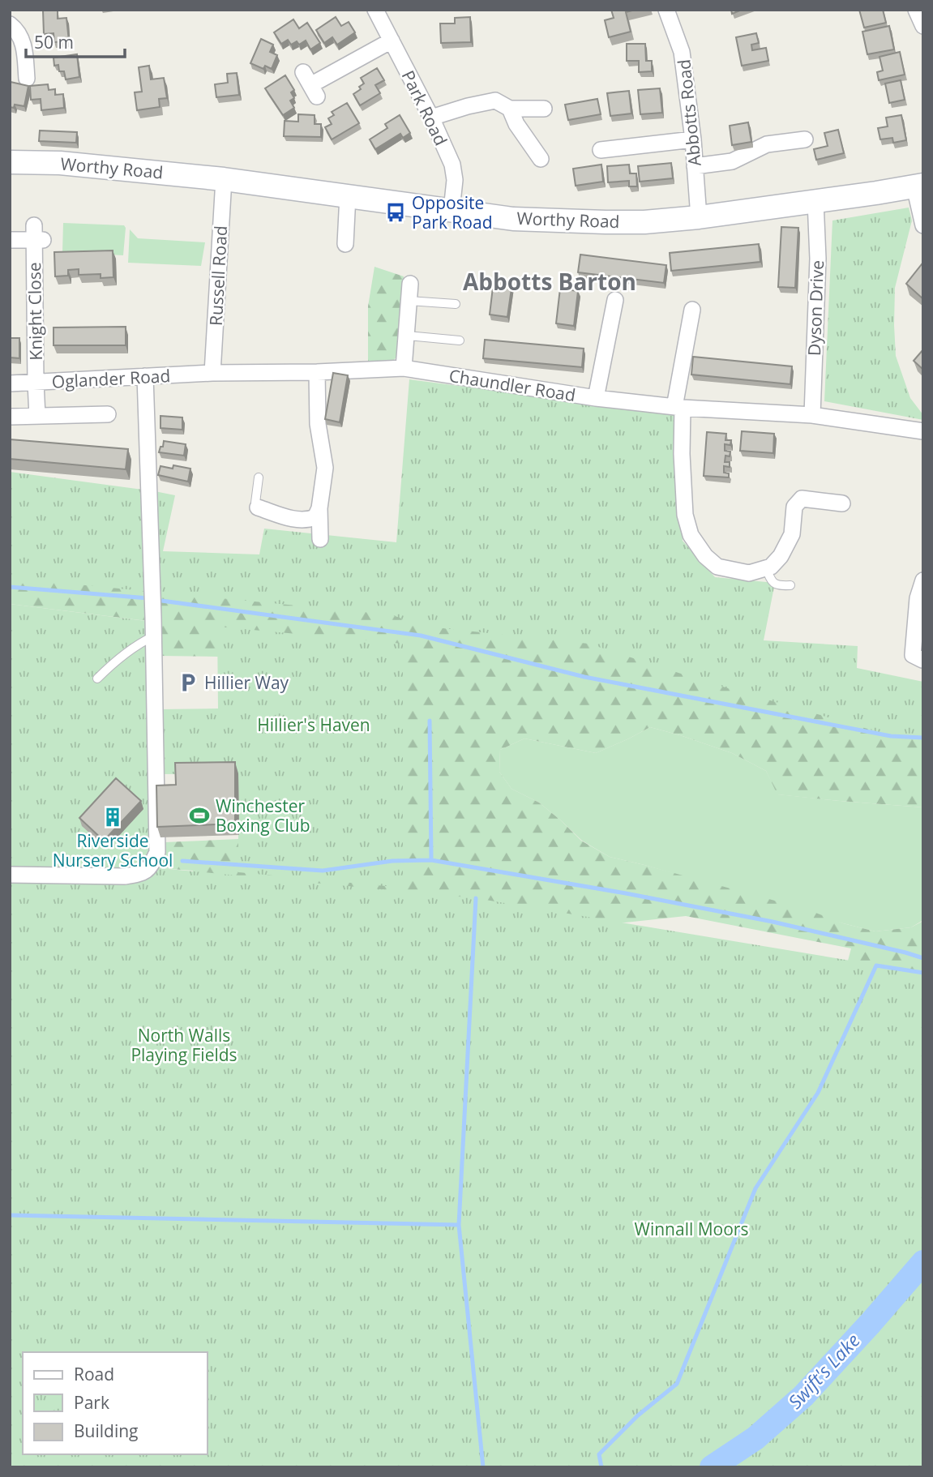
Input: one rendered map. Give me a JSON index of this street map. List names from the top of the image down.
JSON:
{
  "streets": {
    "main road": ["Worthy Road"],
    "street": [
      "Park Road",
      "Abbotts Road",
      "Russell Road",
      "Dyson Drive",
      "Knight Close",
      "Oglander Road",
      "Chaundler Road"
    ]
  },
  "crossings": [
    ["Park Road", "Worthy Road"],
    ["Abbotts Road", "Worthy Road"],
    ["Worthy Road", "Russell Road"],
    ["Worthy Road", "Dyson Drive"],
    ["Russell Road", "Oglander Road"],
    ["Russell Road", "Chaundler Road"],
    ["Dyson Drive", "Chaundler Road"],
    ["Knight Close", "Oglander Road"],
    ["Oglander Road", "Chaundler Road"]
  ],
  "districts": ["Abbotts Barton"],
  "water": ["Swift's Lake"],
  "parks": ["Hillier's Haven", "North Walls Playing Fields", "Winnall Moors"],
  "places": {
    "bus stop": ["Opposite Park Road"],
    "parking": ["Hillier Way"],
    "sports": ["Winchester Boxing Club"],
    "building": ["Riverside Nursery School"]
  },
  "legend": ["Road", "Park", "Building"],
  "scale_bar": "50 m"
}
